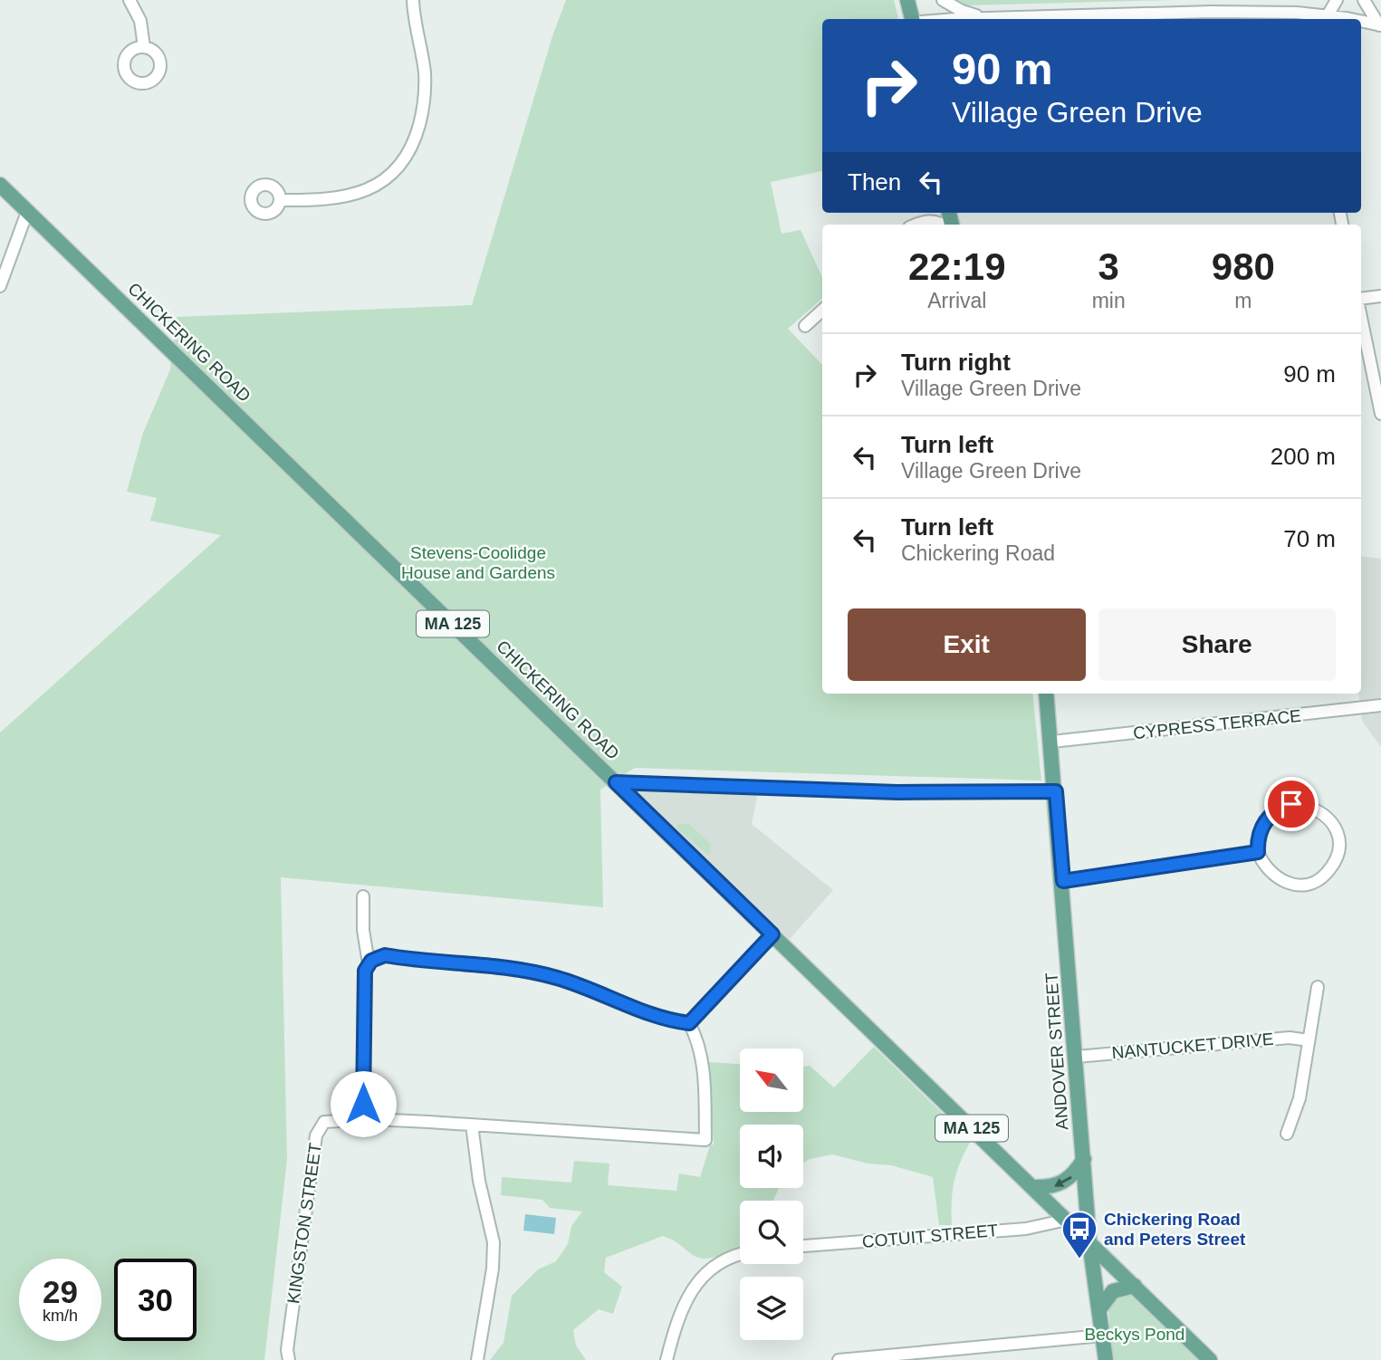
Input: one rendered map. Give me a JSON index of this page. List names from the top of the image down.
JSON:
{
  "streets": {
    "main road": ["CHICKERING ROAD", "MA 125", "ANDOVER STREET"],
    "street": [
      "CYPRESS TERRACE",
      "NANTUCKET DRIVE",
      "KINGSTON STREET",
      "COTUIT STREET"
    ]
  },
  "crossings": [
    ["CHICKERING ROAD", "MA 125"],
    ["CHICKERING ROAD", "ANDOVER STREET"],
    ["CHICKERING ROAD", "COTUIT STREET"],
    ["MA 125", "ANDOVER STREET"],
    ["CYPRESS TERRACE", "ANDOVER STREET"],
    ["NANTUCKET DRIVE", "ANDOVER STREET"]
  ],
  "parks": ["Stevens-Coolidge House and Gardens", "Beckys Pond"],
  "places": {
    "bus stop": ["Chickering Road and Peters Street"]
  },
  "north": "top left",
  "page": {
    "turn": ["90 m", "Village Green Drive"],
    "then": "Then",
    "eta": [
      "22:19",
      "Arrival",
      "3",
      "min",
      "980",
      "m"
    ],
    "list": [
      {
        "name": "Turn right",
        "note": "Village Green Drive",
        "value": "90 m"
      },
      {
        "name": "Turn left",
        "note": "Village Green Drive",
        "value": "200 m"
      },
      {
        "name": "Turn left",
        "note": "Chickering Road",
        "value": "70 m"
      }
    ],
    "buttons": ["Exit", "Share"],
    "speed": "29 km/h",
    "limit": "30"
  }
}
